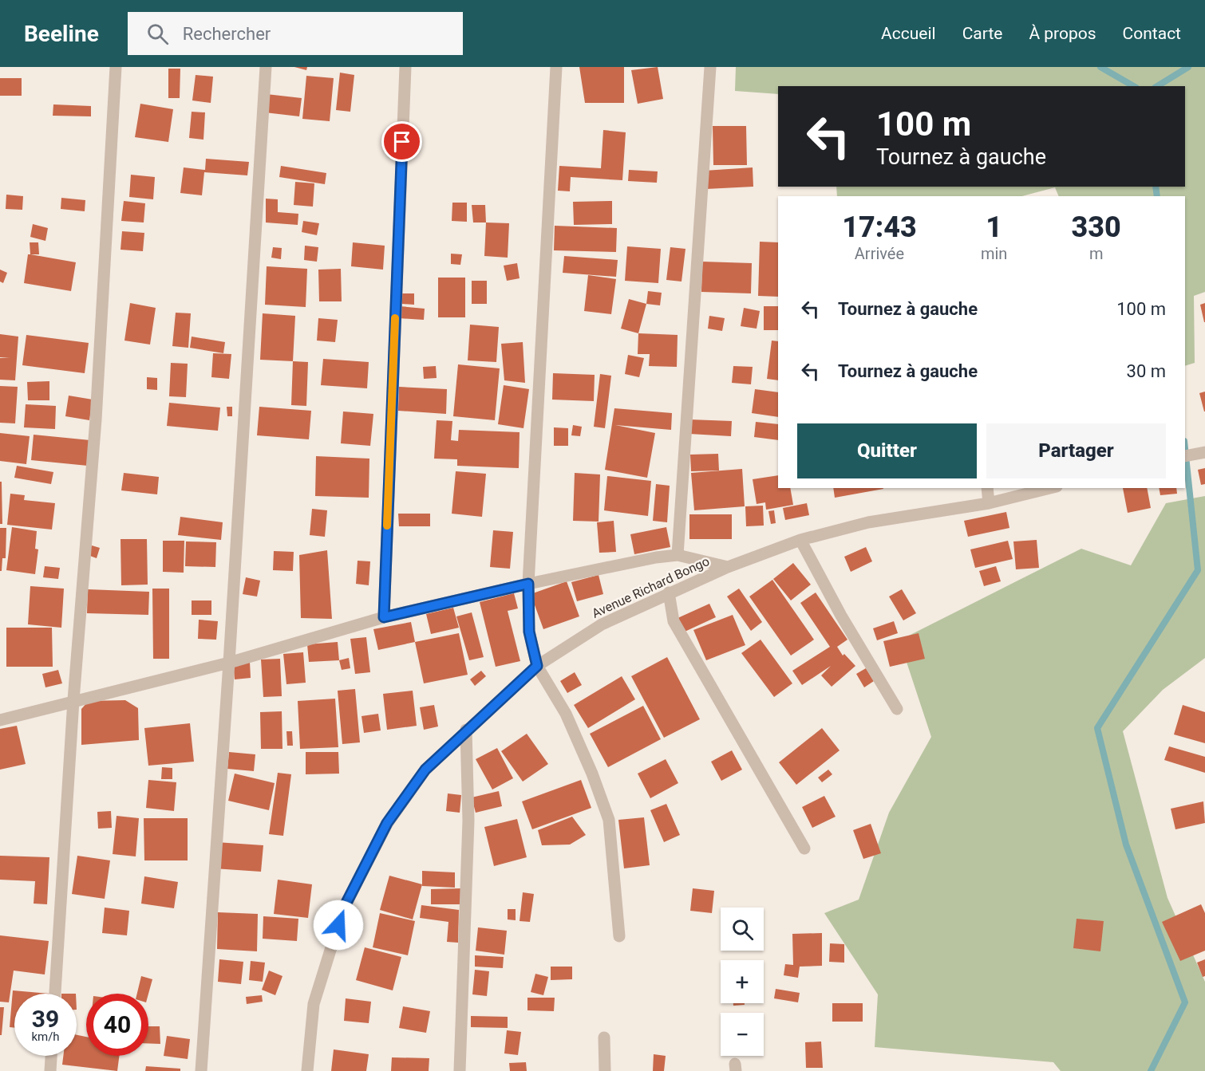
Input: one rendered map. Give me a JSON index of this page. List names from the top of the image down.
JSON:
{
  "streets": {
    "street": ["Avenue Richard Bongo"]
  },
  "page": {
    "header": "Beeline",
    "search": "Rechercher",
    "nav": [
      "Accueil",
      "Carte",
      "À propos",
      "Contact"
    ],
    "turn": ["100 m", "Tournez à gauche"],
    "eta": [
      "17:43",
      "Arrivée",
      "1",
      "min",
      "330",
      "m"
    ],
    "list": [
      {
        "name": "Tournez à gauche",
        "value": "100 m"
      },
      {
        "name": "Tournez à gauche",
        "value": "30 m"
      }
    ],
    "buttons": ["Quitter", "Partager"],
    "map_buttons": ["+", "−"],
    "speed": "39 km/h",
    "limit": "40"
  }
}
